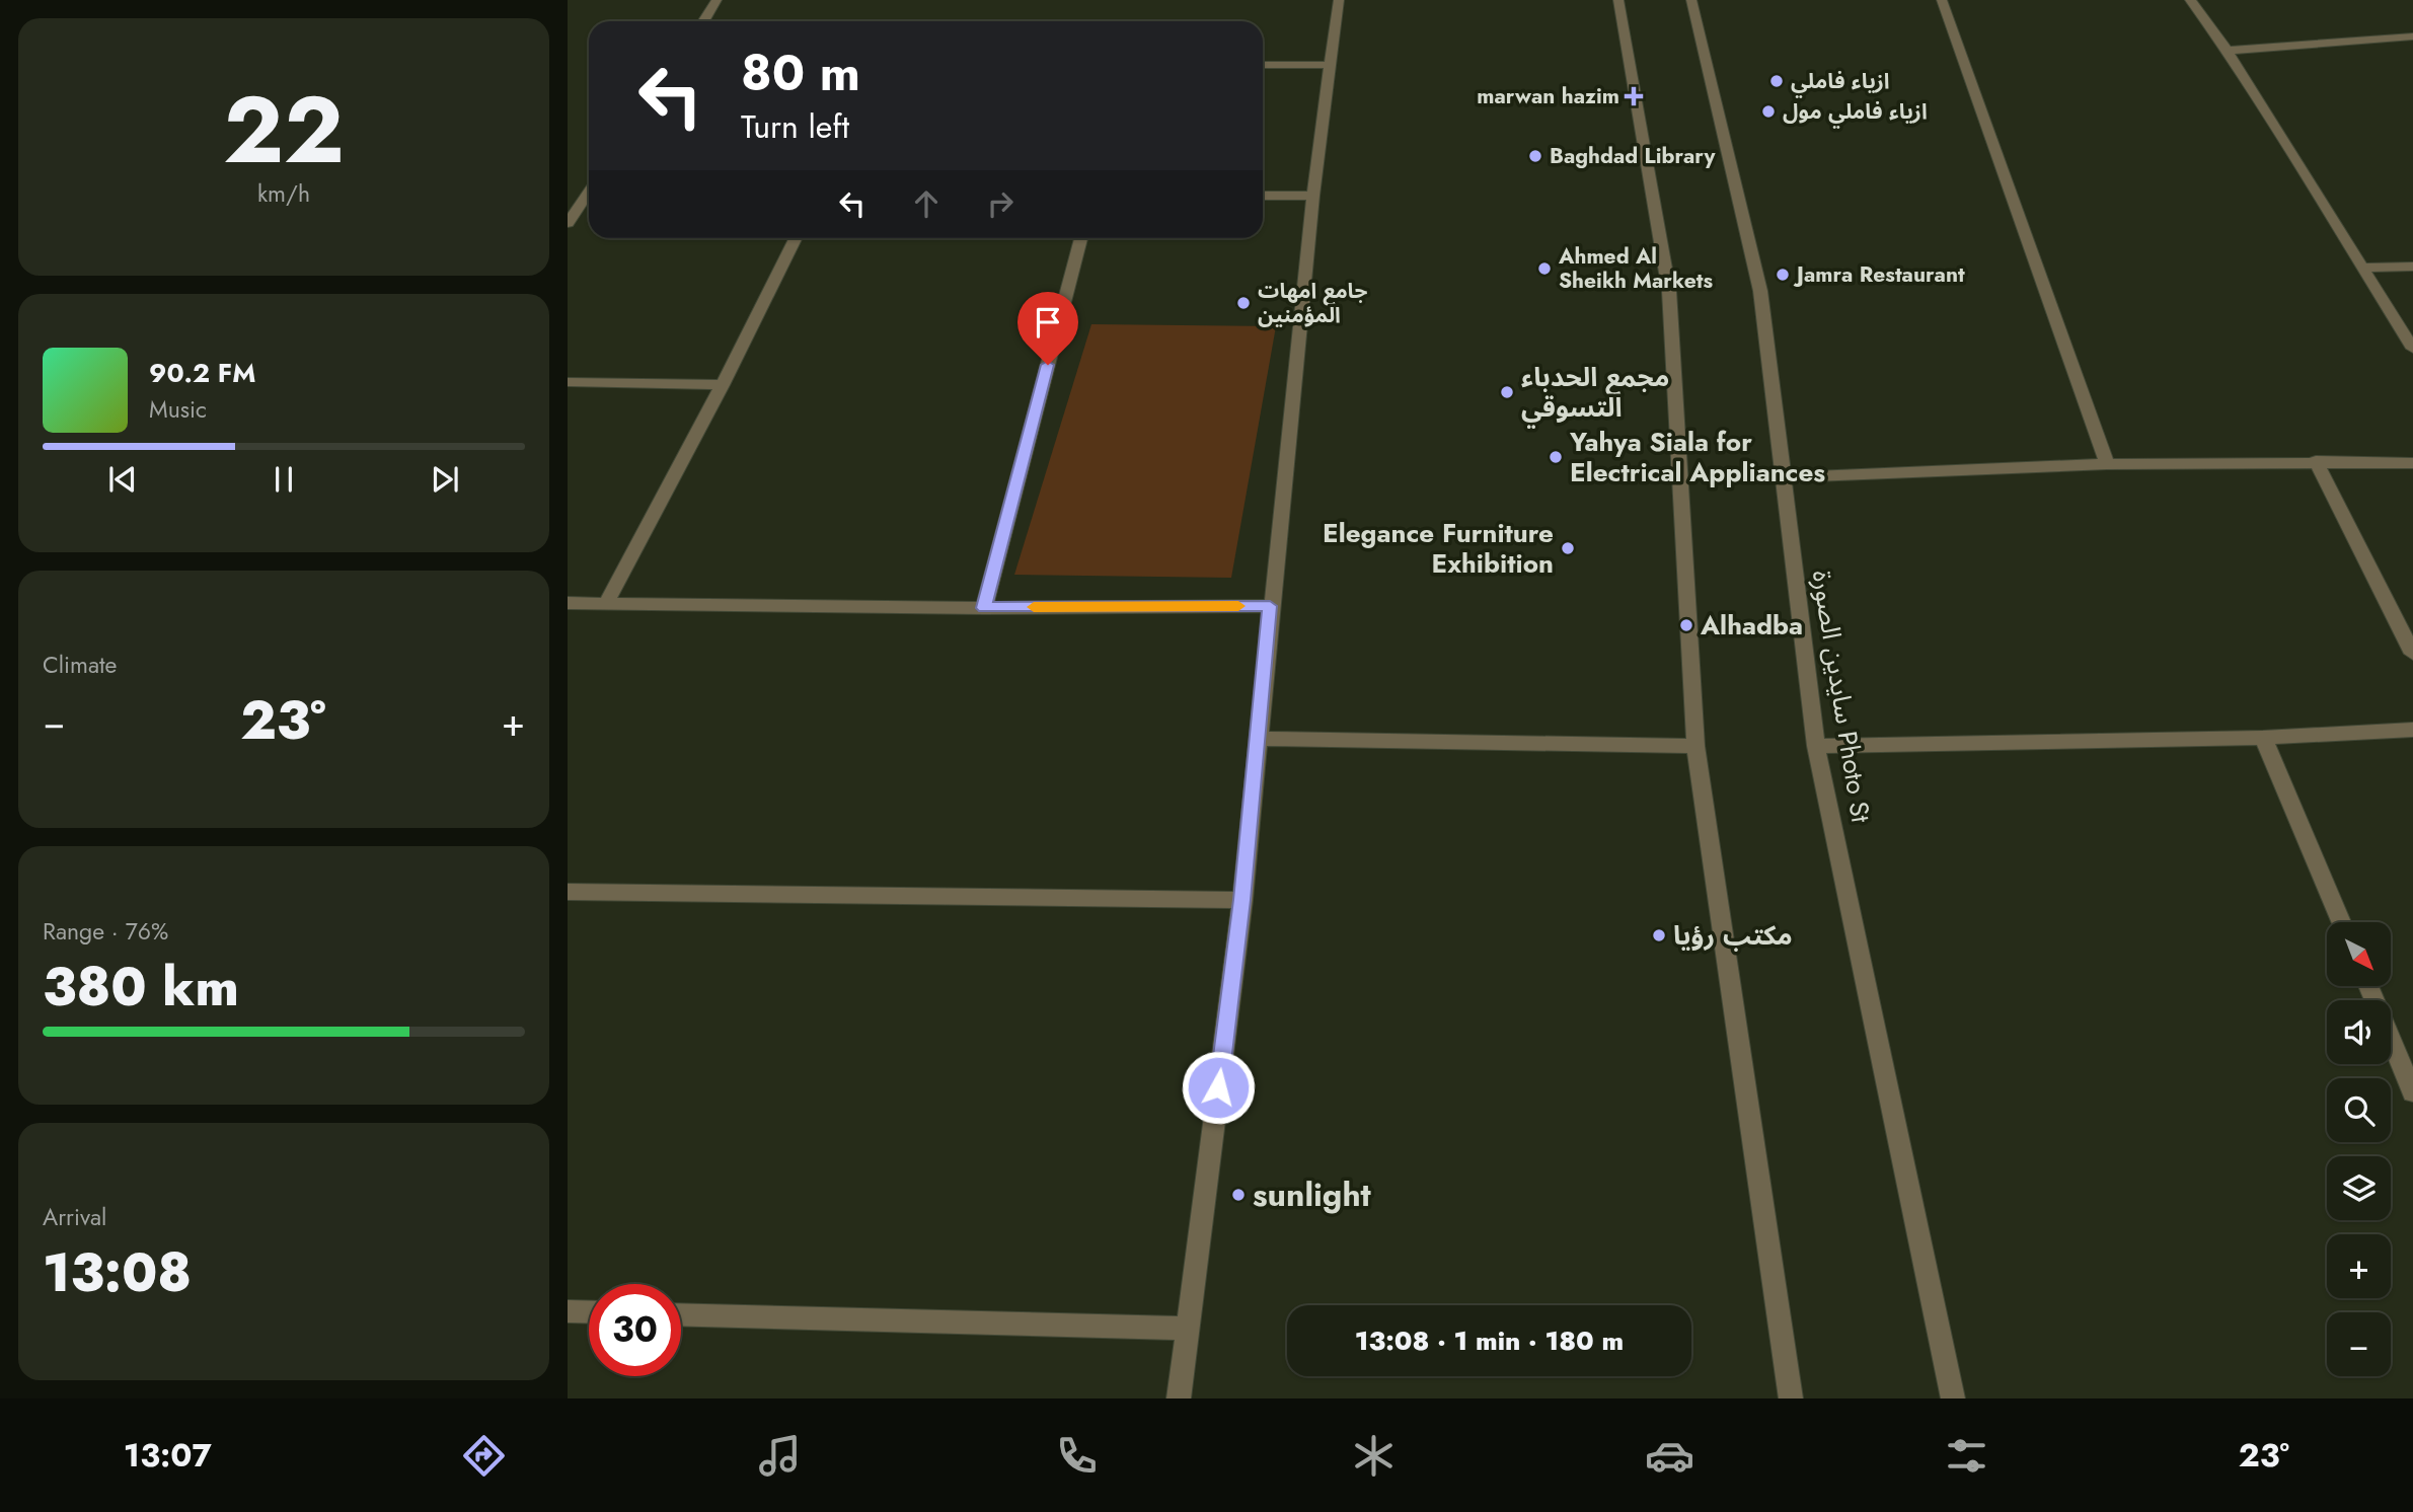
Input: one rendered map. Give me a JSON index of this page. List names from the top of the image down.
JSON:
{
  "streets": {
    "street": ["سايدين الصورة Photo St"]
  },
  "places": {
    "other": [
      "ازياء فاملي",
      "ازياء فاملي مول",
      "Baghdad Library",
      "Ahmed Al Sheikh Markets",
      "Jamra Restaurant",
      "جامع امهات المؤمنين",
      "مجمع الحدباء التسوقي",
      "Yahya Siala for Electrical Appliances",
      "Elegance Furniture Exhibition",
      "Alhadba",
      "مكتب رؤيا",
      "sunlight"
    ],
    "health": ["marwan hazim"]
  },
  "north": "bottom right",
  "page": {
    "tile": [
      ["22", "km/h"],
      "Climate",
      ["Range · 76%", "380 km"],
      ["Arrival", "13:08"]
    ],
    "turn": ["80 m", "Turn left"],
    "song": ["90.2 FM", "Music"],
    "heat": ["−", "23°", "+"],
    "map_buttons": ["+", "−"],
    "limit": "30",
    "trip": "13:08 · 1 min · 180 m",
    "tabs": ["13:07", "23°"]
  }
}
